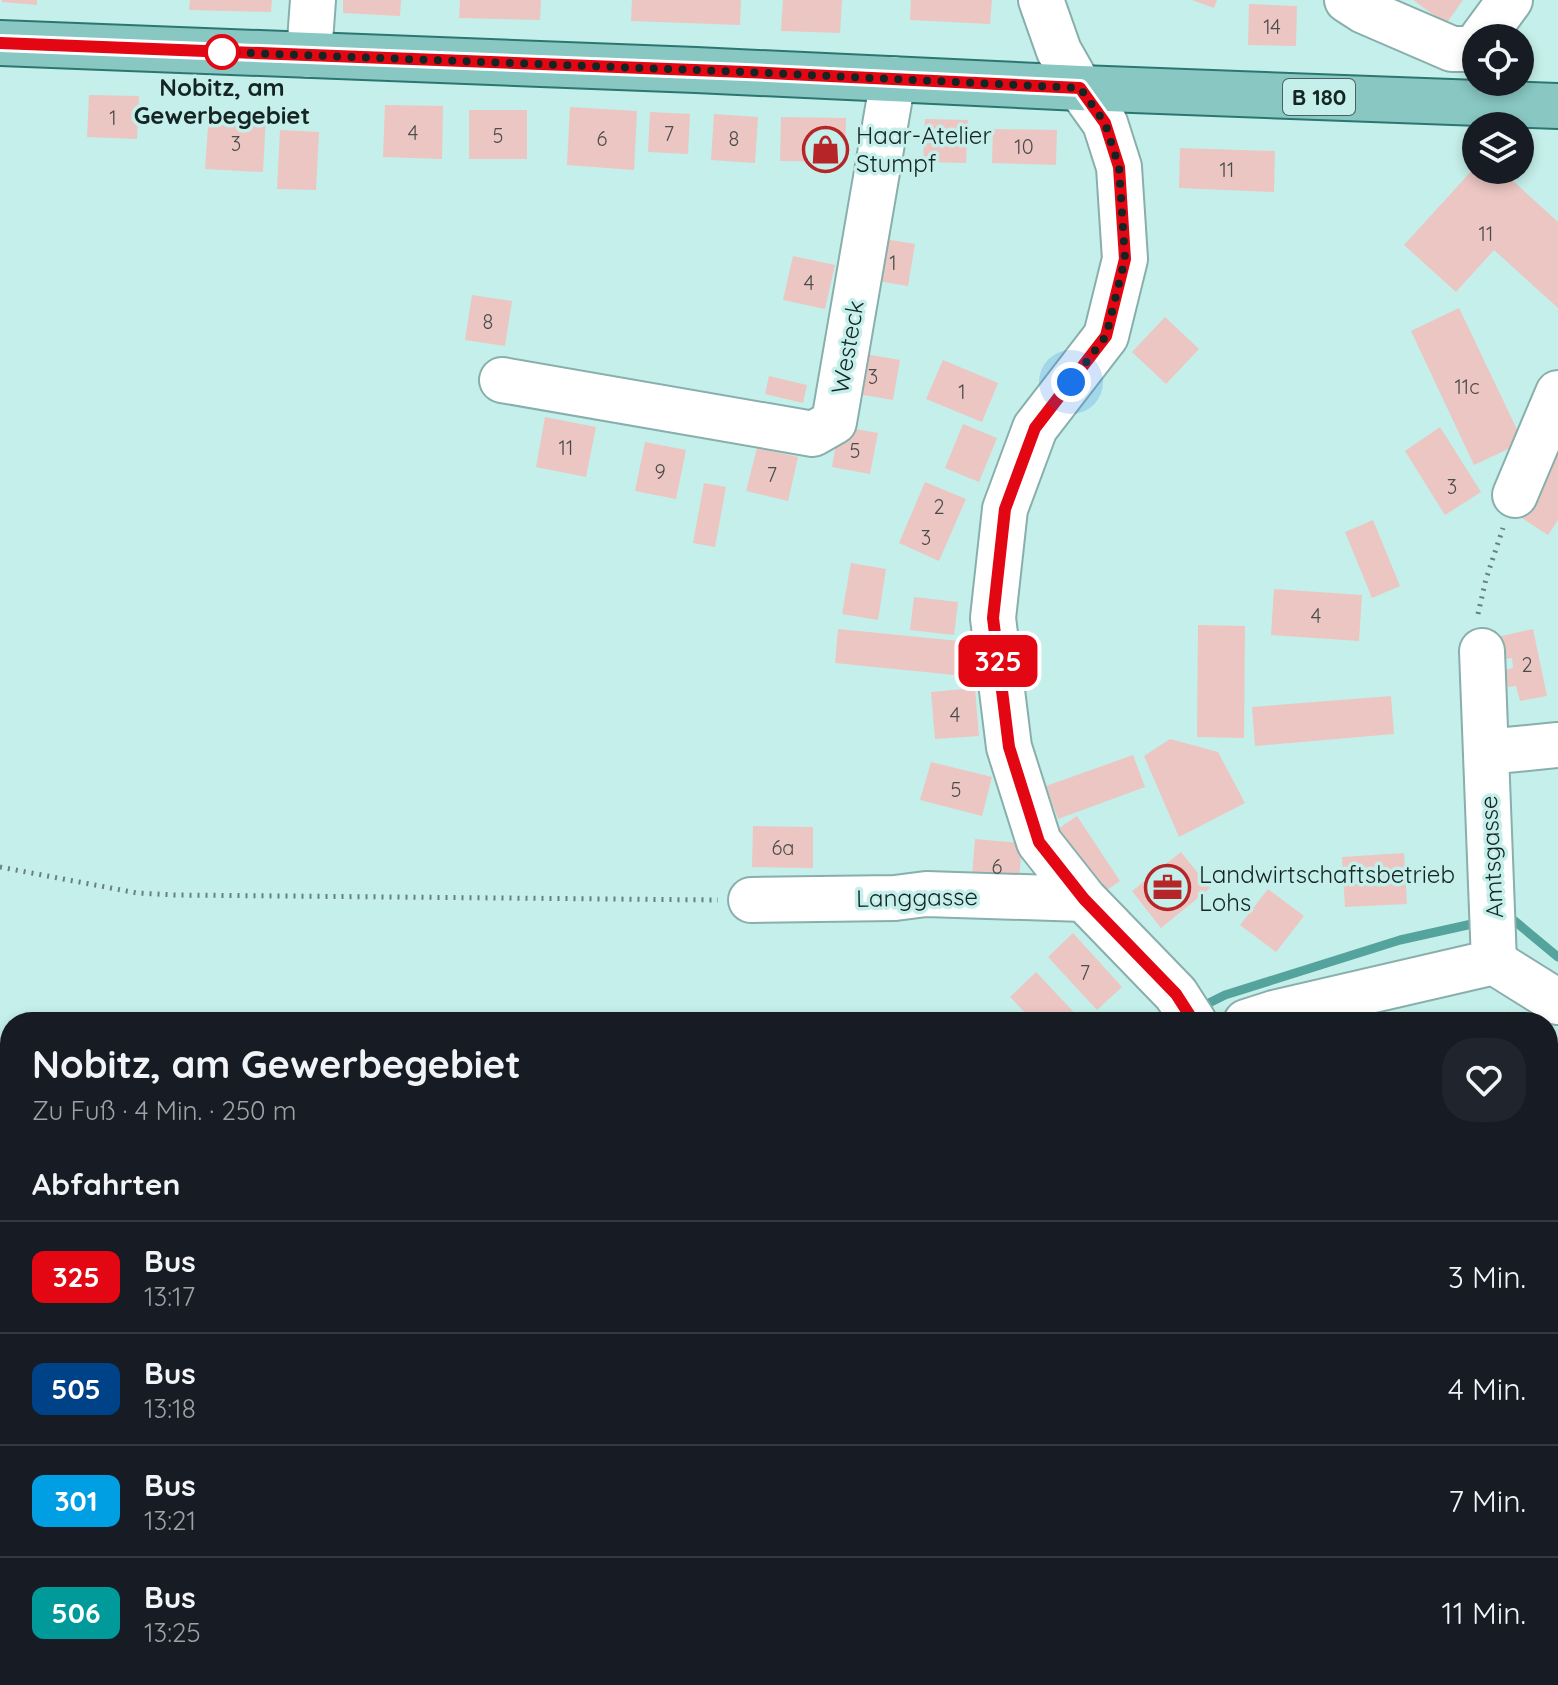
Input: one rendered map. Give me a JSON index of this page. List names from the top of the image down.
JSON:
{
  "streets": {
    "main road": ["B 180"],
    "street": ["Westeck", "Amtsgasse", "Langgasse"]
  },
  "crossings": [
    ["B 180", "Westeck"]
  ],
  "places": {
    "other": ["Nobitz, am Gewerbegebiet"],
    "shop": ["Haar-Atelier Stumpf"],
    "office": ["Landwirtschaftsbetrieb Lohs"]
  },
  "lines": ["bus line 325"],
  "house_numbers": [
    "14",
    "1",
    "4",
    "7",
    "5",
    "6",
    "8",
    "3",
    "10",
    "11",
    "11",
    "1",
    "4",
    "8",
    "3",
    "11c",
    "1",
    "11",
    "5",
    "9",
    "7",
    "3",
    "2",
    "3",
    "4",
    "2",
    "4",
    "5",
    "6a",
    "6",
    "7"
  ],
  "page": {
    "on_map": "325",
    "heading": [
      ["Nobitz, am Gewerbegebiet", "Zu Fuß · 4 Min. · 250 m"],
      "Abfahrten"
    ],
    "list": [
      {
        "mark": "325",
        "name": "Bus",
        "note": "13:17",
        "value": "3 Min."
      },
      {
        "mark": "505",
        "name": "Bus",
        "note": "13:18",
        "value": "4 Min."
      },
      {
        "mark": "301",
        "name": "Bus",
        "note": "13:21",
        "value": "7 Min."
      },
      {
        "mark": "506",
        "name": "Bus",
        "note": "13:25",
        "value": "11 Min."
      }
    ]
  }
}
